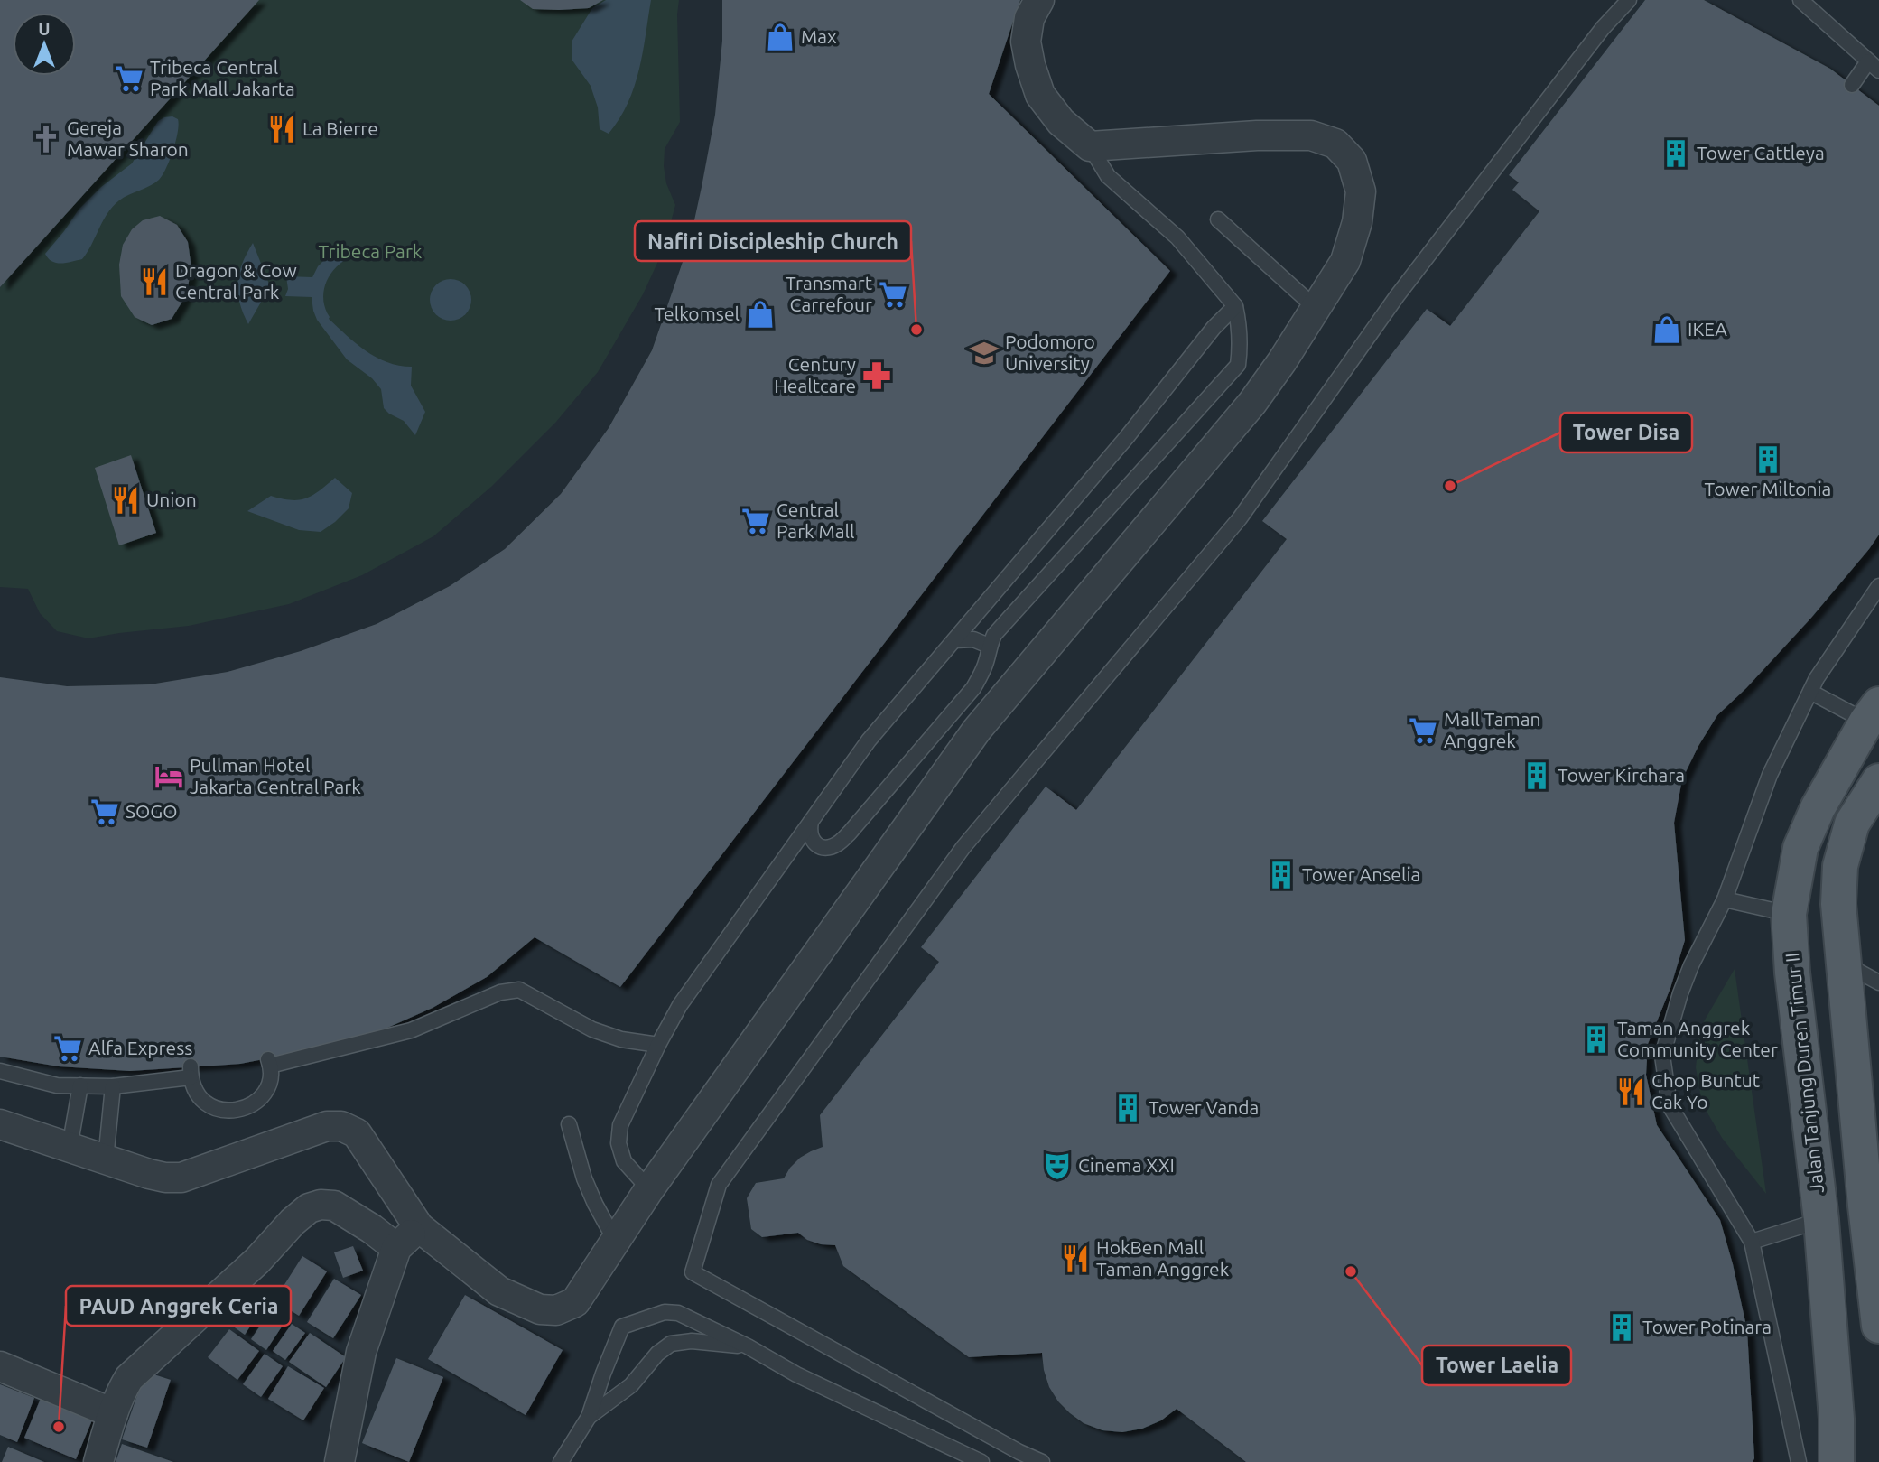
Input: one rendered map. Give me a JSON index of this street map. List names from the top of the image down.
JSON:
{
  "streets": {
    "main road": ["Jalan Tanjung Duren Timur II"]
  },
  "parks": ["Tribeca Park"],
  "places": {
    "shop": ["Max", "Telkomsel", "IKEA"],
    "supermarket": [
      "Tribeca Central Park Mall Jakarta",
      "Transmart Carrefour",
      "Central Park Mall",
      "Mall Taman Anggrek",
      "SOGO",
      "Alfa Express"
    ],
    "restaurant": [
      "La Bierre",
      "Dragon & Cow Central Park",
      "Union",
      "Chop Buntut Cak Yo",
      "HokBen Mall Taman Anggrek"
    ],
    "church": ["Gereja Mawar Sharon"],
    "building": [
      "Tower Cattleya",
      "Tower Miltonia",
      "Tower Kirchara",
      "Tower Anselia",
      "Taman Anggrek Community Center",
      "Tower Vanda",
      "Tower Potinara"
    ],
    "other": [
      "Nafiri Discipleship Church",
      "Tower Disa",
      "Tower Laelia",
      "PAUD Anggrek Ceria"
    ],
    "school or university": ["Podomoro University"],
    "pharmacy": ["Century Healtcare"],
    "hotel": ["Pullman Hotel Jakarta Central Park"],
    "theatre": ["Cinema XXI"]
  },
  "north": "top"
}
